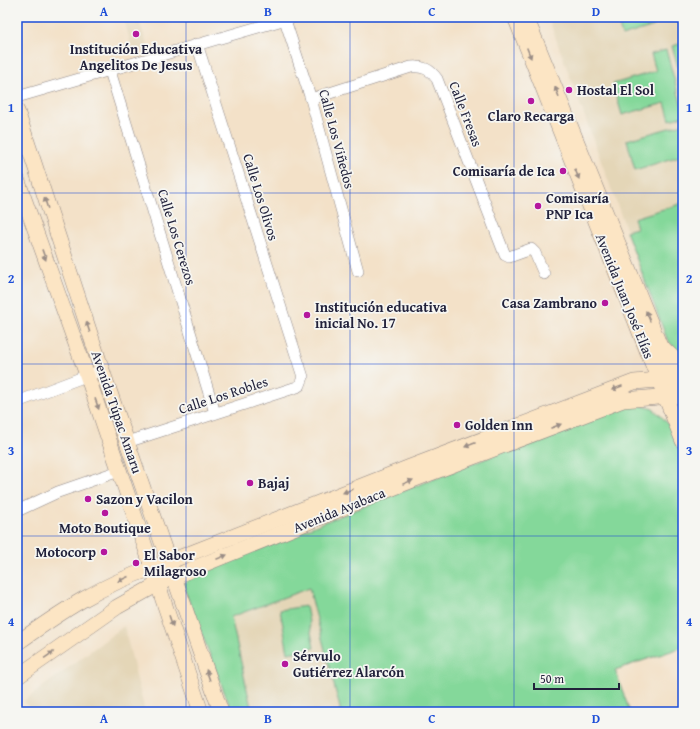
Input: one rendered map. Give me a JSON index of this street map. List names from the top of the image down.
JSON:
{
  "streets": {
    "street": [
      "Calle Fresas",
      "Calle Los Viñedos",
      "Calle Los Olivos",
      "Calle Los Cerezos",
      "Avenida Juan José Elías",
      "Calle Los Robles",
      "Avenida Túpac Amaru",
      "Avenida Ayabaca"
    ]
  },
  "crossings": [
    ["Calle Fresas", "Calle Los Viñedos"],
    ["Calle Los Olivos", "Calle Los Robles"],
    ["Calle Los Cerezos", "Calle Los Robles"],
    ["Avenida Juan José Elías", "Avenida Ayabaca"],
    ["Calle Los Robles", "Avenida Túpac Amaru"],
    ["Avenida Túpac Amaru", "Avenida Ayabaca"]
  ],
  "places": [
    "Institución Educativa Angelitos De Jesus",
    "Hostal El Sol",
    "Claro Recarga",
    "Comisaría de Ica",
    "Comisaría PNP Ica",
    "Casa Zambrano",
    "Institución educativa inicial No. 17",
    "Golden Inn",
    "Bajaj",
    "Sazon y Vacilon",
    "Moto Boutique",
    "Motocorp",
    "El Sabor Milagroso",
    "Sérvulo Gutiérrez Alarcón"
  ],
  "scale_bar": "50 m",
  "grid": {
    "columns": [
      "A",
      "B",
      "C",
      "D"
    ],
    "rows": [
      "1",
      "2",
      "3",
      "4"
    ]
  }
}
